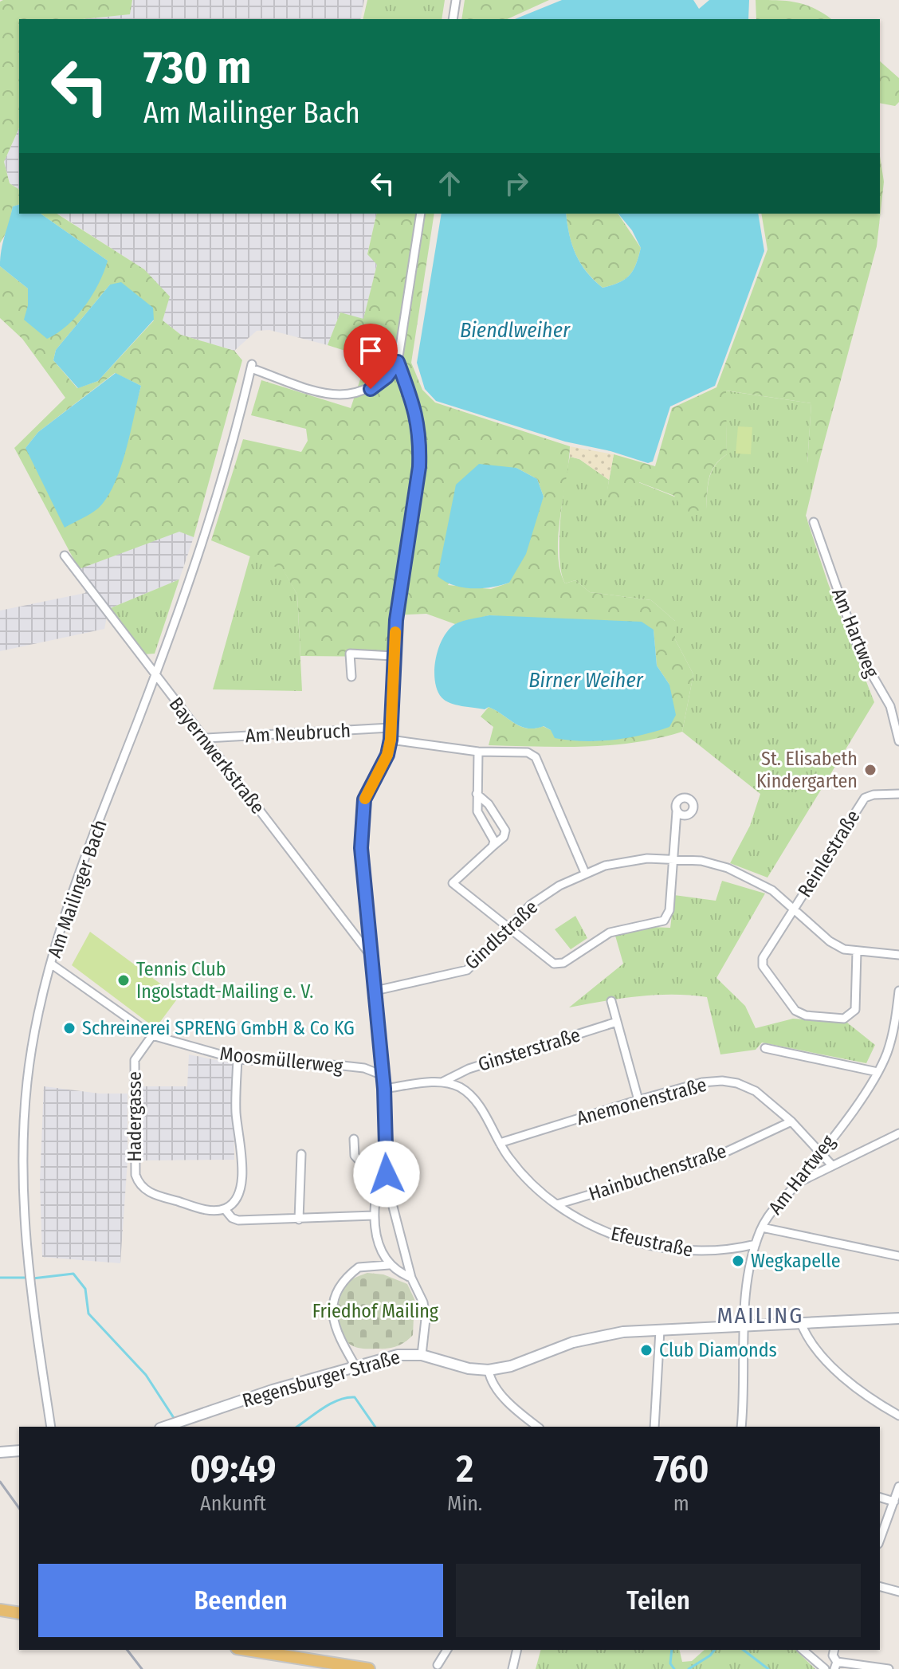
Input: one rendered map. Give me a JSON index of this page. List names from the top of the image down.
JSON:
{
  "streets": {
    "street": [
      "Am Hartweg",
      "Am Neubruch",
      "Bayernwerkstraße",
      "Reinlestraße",
      "Am Mailinger Bach",
      "Gindlstraße",
      "Ginsterstraße",
      "Moosmüllerweg",
      "Anemonenstraße",
      "Hadergasse",
      "Hainbuchenstraße",
      "Efeustraße",
      "Regensburger Straße"
    ]
  },
  "crossings": [
    ["Am Hartweg", "Anemonenstraße"],
    ["Am Hartweg", "Efeustraße"],
    ["Am Hartweg", "Regensburger Straße"],
    ["Am Neubruch", "Bayernwerkstraße"],
    ["Bayernwerkstraße", "Am Mailinger Bach"],
    ["Reinlestraße", "Gindlstraße"],
    ["Am Mailinger Bach", "Moosmüllerweg"],
    ["Ginsterstraße", "Efeustraße"],
    ["Moosmüllerweg", "Hadergasse"],
    ["Anemonenstraße", "Hainbuchenstraße"],
    ["Anemonenstraße", "Efeustraße"],
    ["Hainbuchenstraße", "Efeustraße"]
  ],
  "districts": ["MAILING"],
  "water": ["Biendlweiher", "Birner Weiher"],
  "parks": ["Friedhof Mailing"],
  "places": [
    "St. Elisabeth Kindergarten",
    "Tennis Club Ingolstadt-Mailing e. V.",
    "Schreinerei SPRENG GmbH & Co KG",
    "Wegkapelle",
    "Club Diamonds"
  ],
  "page": {
    "turn": ["730 m", "Am Mailinger Bach"],
    "eta": [
      "09:49",
      "Ankunft",
      "2",
      "Min.",
      "760",
      "m"
    ],
    "buttons": ["Beenden", "Teilen"]
  }
}
